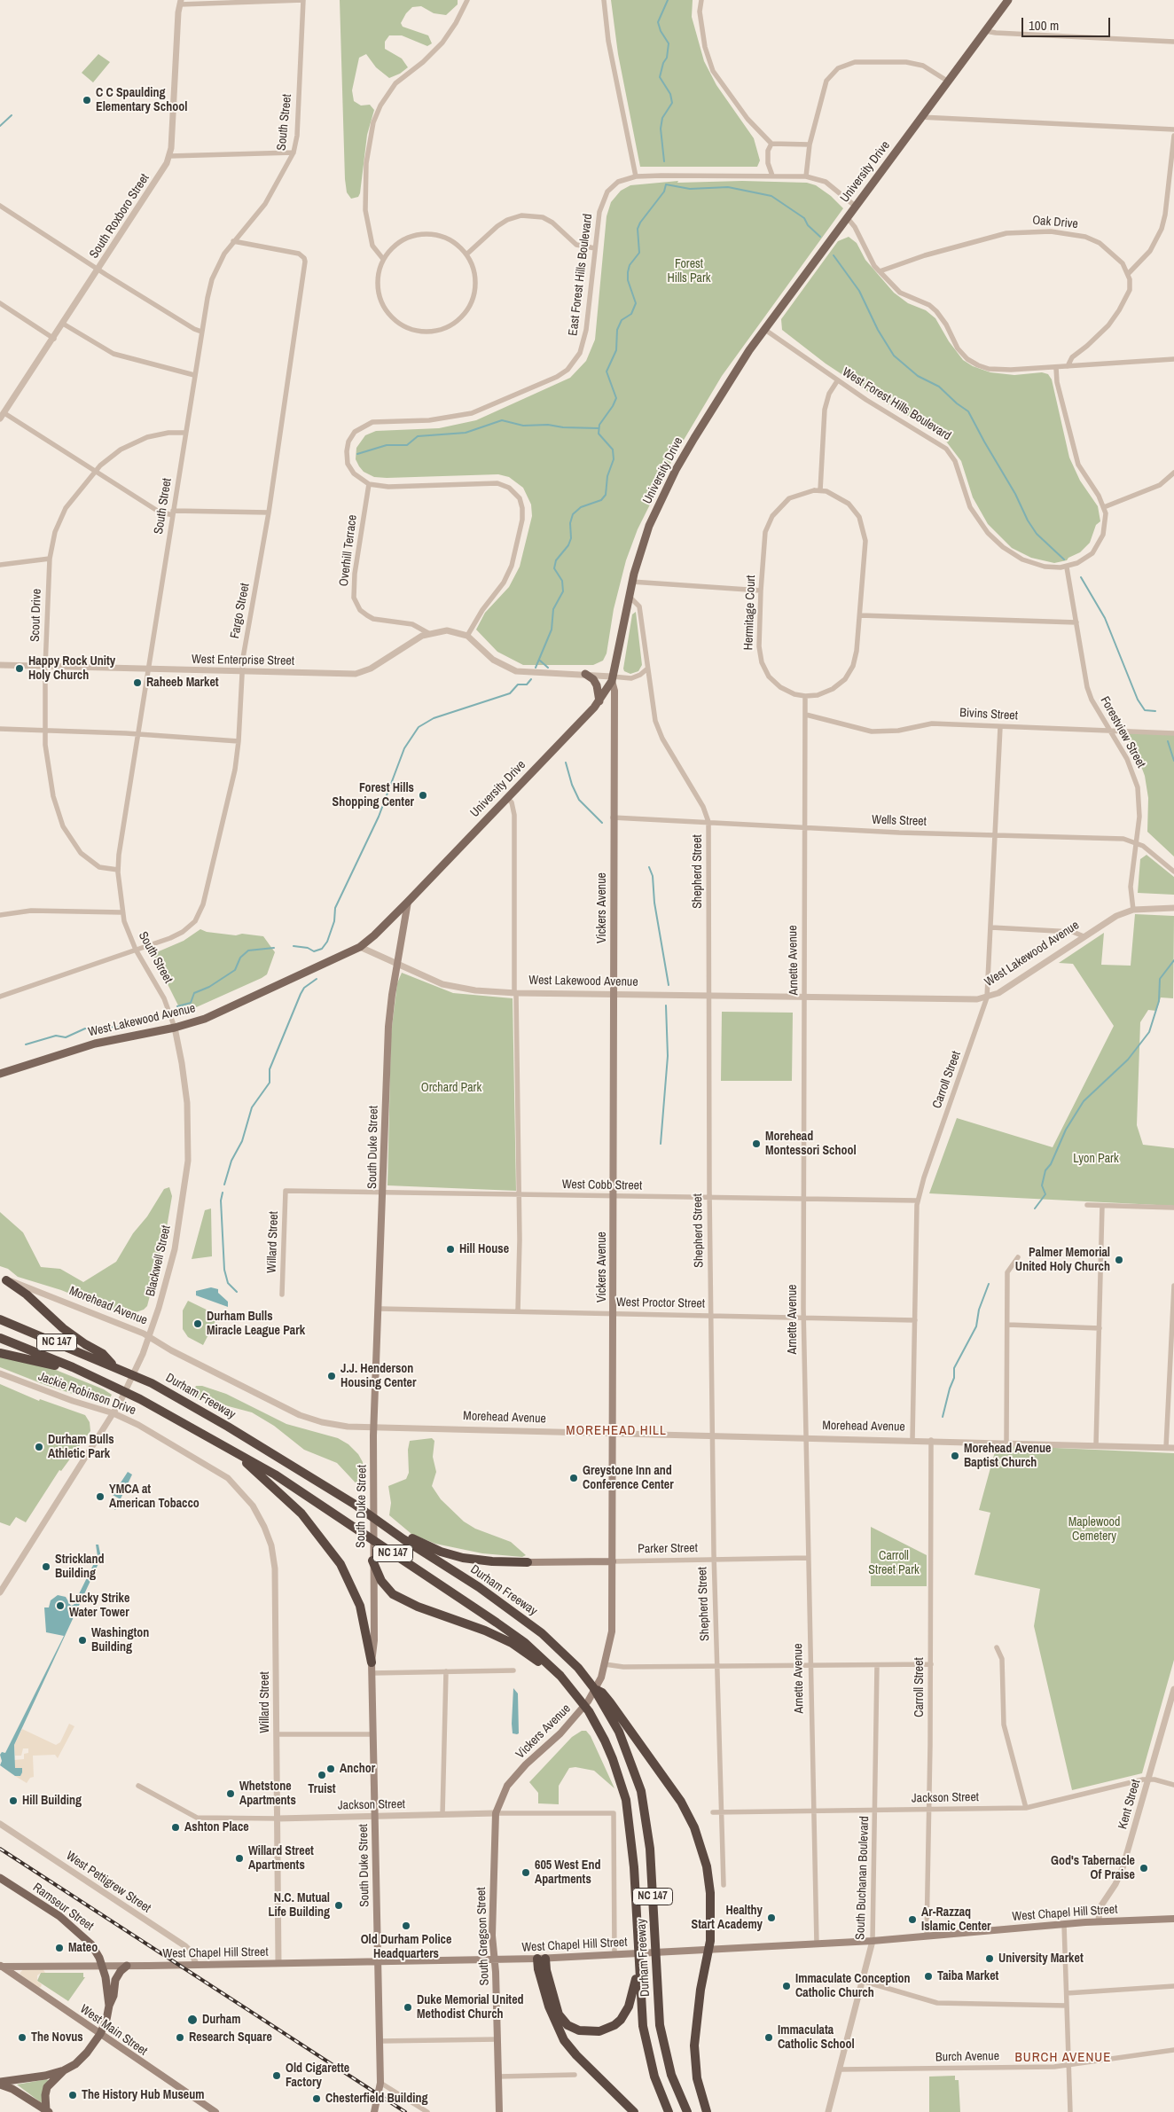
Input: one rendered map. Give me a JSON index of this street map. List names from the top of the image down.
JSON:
{
  "streets": {
    "highway": ["NC 147", "Durham Freeway"],
    "main road": [
      "University Drive",
      "Vickers Avenue",
      "West Lakewood Avenue",
      "South Duke Street",
      "Parker Street",
      "Ramseur Street",
      "West Chapel Hill Street",
      "South Gregson Street",
      "West Main Street"
    ],
    "street": [
      "South Street",
      "South Roxboro Street",
      "Oak Drive",
      "East Forest Hills Boulevard",
      "West Forest Hills Boulevard",
      "Overhill Terrace",
      "Fargo Street",
      "Hermitage Court",
      "Scout Drive",
      "West Enterprise Street",
      "Bivins Street",
      "Forestview Street",
      "Wells Street",
      "Shepherd Street",
      "Arnette Avenue",
      "Carroll Street",
      "West Cobb Street",
      "Willard Street",
      "Blackwell Street",
      "West Proctor Street",
      "Morehead Avenue",
      "Jackie Robinson Drive",
      "Jackson Street",
      "Kent Street",
      "South Buchanan Boulevard",
      "West Pettigrew Street",
      "Burch Avenue"
    ]
  },
  "crossings": [
    ["South Street", "Fargo Street"],
    ["South Street", "Scout Drive"],
    ["South Street", "West Enterprise Street"],
    ["South Street", "West Lakewood Avenue"],
    ["South Street", "Blackwell Street"],
    ["University Drive", "East Forest Hills Boulevard"],
    ["University Drive", "West Forest Hills Boulevard"],
    ["University Drive", "Shepherd Street"],
    ["University Drive", "Vickers Avenue"],
    ["University Drive", "West Lakewood Avenue"],
    ["University Drive", "South Duke Street"],
    ["East Forest Hills Boulevard", "Overhill Terrace"],
    ["West Forest Hills Boulevard", "Forestview Street"],
    ["Overhill Terrace", "West Enterprise Street"],
    ["Fargo Street", "West Enterprise Street"],
    ["Hermitage Court", "Arnette Avenue"],
    ["Scout Drive", "West Enterprise Street"],
    ["Bivins Street", "Forestview Street"],
    ["Bivins Street", "Arnette Avenue"],
    ["Bivins Street", "Carroll Street"],
    ["Forestview Street", "Wells Street"],
    ["Forestview Street", "West Lakewood Avenue"],
    ["Wells Street", "Shepherd Street"],
    ["Wells Street", "Vickers Avenue"],
    ["Wells Street", "Arnette Avenue"],
    ["Wells Street", "Carroll Street"],
    ["Shepherd Street", "West Lakewood Avenue"],
    ["Shepherd Street", "West Cobb Street"],
    ["Shepherd Street", "West Proctor Street"],
    ["Shepherd Street", "Morehead Avenue"],
    ["Shepherd Street", "Parker Street"],
    ["Shepherd Street", "Jackson Street"],
    ["Vickers Avenue", "West Lakewood Avenue"],
    ["Vickers Avenue", "West Cobb Street"],
    ["Vickers Avenue", "West Proctor Street"],
    ["Vickers Avenue", "Morehead Avenue"],
    ["Vickers Avenue", "Parker Street"],
    ["Vickers Avenue", "Jackson Street"],
    ["Vickers Avenue", "South Gregson Street"],
    ["West Lakewood Avenue", "Arnette Avenue"],
    ["West Lakewood Avenue", "Carroll Street"],
    ["West Lakewood Avenue", "South Duke Street"],
    ["West Lakewood Avenue", "Blackwell Street"],
    ["Arnette Avenue", "West Cobb Street"],
    ["Arnette Avenue", "West Proctor Street"],
    ["Arnette Avenue", "Morehead Avenue"],
    ["Arnette Avenue", "Parker Street"],
    ["Arnette Avenue", "Jackson Street"],
    ["Arnette Avenue", "West Chapel Hill Street"],
    ["Carroll Street", "West Cobb Street"],
    ["Carroll Street", "West Proctor Street"],
    ["Carroll Street", "Morehead Avenue"],
    ["Carroll Street", "Jackson Street"],
    ["Carroll Street", "West Chapel Hill Street"],
    ["South Duke Street", "West Cobb Street"],
    ["South Duke Street", "West Proctor Street"],
    ["South Duke Street", "Morehead Avenue"],
    ["South Duke Street", "Jackson Street"],
    ["South Duke Street", "West Chapel Hill Street"],
    ["West Cobb Street", "Willard Street"],
    ["Willard Street", "Jackie Robinson Drive"],
    ["Willard Street", "Jackson Street"],
    ["Willard Street", "West Chapel Hill Street"],
    ["Blackwell Street", "Morehead Avenue"],
    ["Blackwell Street", "Jackie Robinson Drive"],
    ["Jackson Street", "Kent Street"],
    ["Jackson Street", "South Buchanan Boulevard"],
    ["Jackson Street", "West Chapel Hill Street"],
    ["Jackson Street", "South Gregson Street"],
    ["Kent Street", "West Chapel Hill Street"],
    ["South Buchanan Boulevard", "West Chapel Hill Street"],
    ["South Buchanan Boulevard", "Burch Avenue"],
    ["West Pettigrew Street", "West Chapel Hill Street"],
    ["Ramseur Street", "West Chapel Hill Street"],
    ["West Chapel Hill Street", "South Gregson Street"],
    ["West Chapel Hill Street", "West Main Street"]
  ],
  "districts": ["MOREHEAD HILL", "BURCH AVENUE"],
  "parks": [
    "Forest Hills Park",
    "Orchard Park",
    "Lyon Park",
    "Maplewood Cemetery",
    "Carroll Street Park"
  ],
  "places": [
    "C C Spaulding Elementary School",
    "Happy Rock Unity Holy Church",
    "Raheeb Market",
    "Forest Hills Shopping Center",
    "Morehead Montessori School",
    "Hill House",
    "Palmer Memorial United Holy Church",
    "Durham Bulls Miracle League Park",
    "J.J. Henderson Housing Center",
    "Durham Bulls Athletic Park",
    "Morehead Avenue Baptist Church",
    "Greystone Inn and Conference Center",
    "YMCA at American Tobacco",
    "Strickland Building",
    "Lucky Strike Water Tower",
    "Washington Building",
    "Anchor",
    "Truist",
    "Whetstone Apartments",
    "Hill Building",
    "Ashton Place",
    "Willard Street Apartments",
    "God's Tabernacle Of Praise",
    "605 West End Apartments",
    "N.C. Mutual Life Building",
    "Healthy Start Academy",
    "Ar-Razzaq Islamic Center",
    "Old Durham Police Headquarters",
    "Mateo",
    "University Market",
    "Taiba Market",
    "Immaculate Conception Catholic Church",
    "Duke Memorial United Methodist Church",
    "Durham",
    "The Novus",
    "Research Square",
    "Immaculata Catholic School",
    "Old Cigarette Factory",
    "The History Hub Museum",
    "Chesterfield Building"
  ],
  "scale_bar": "100 m"
}
